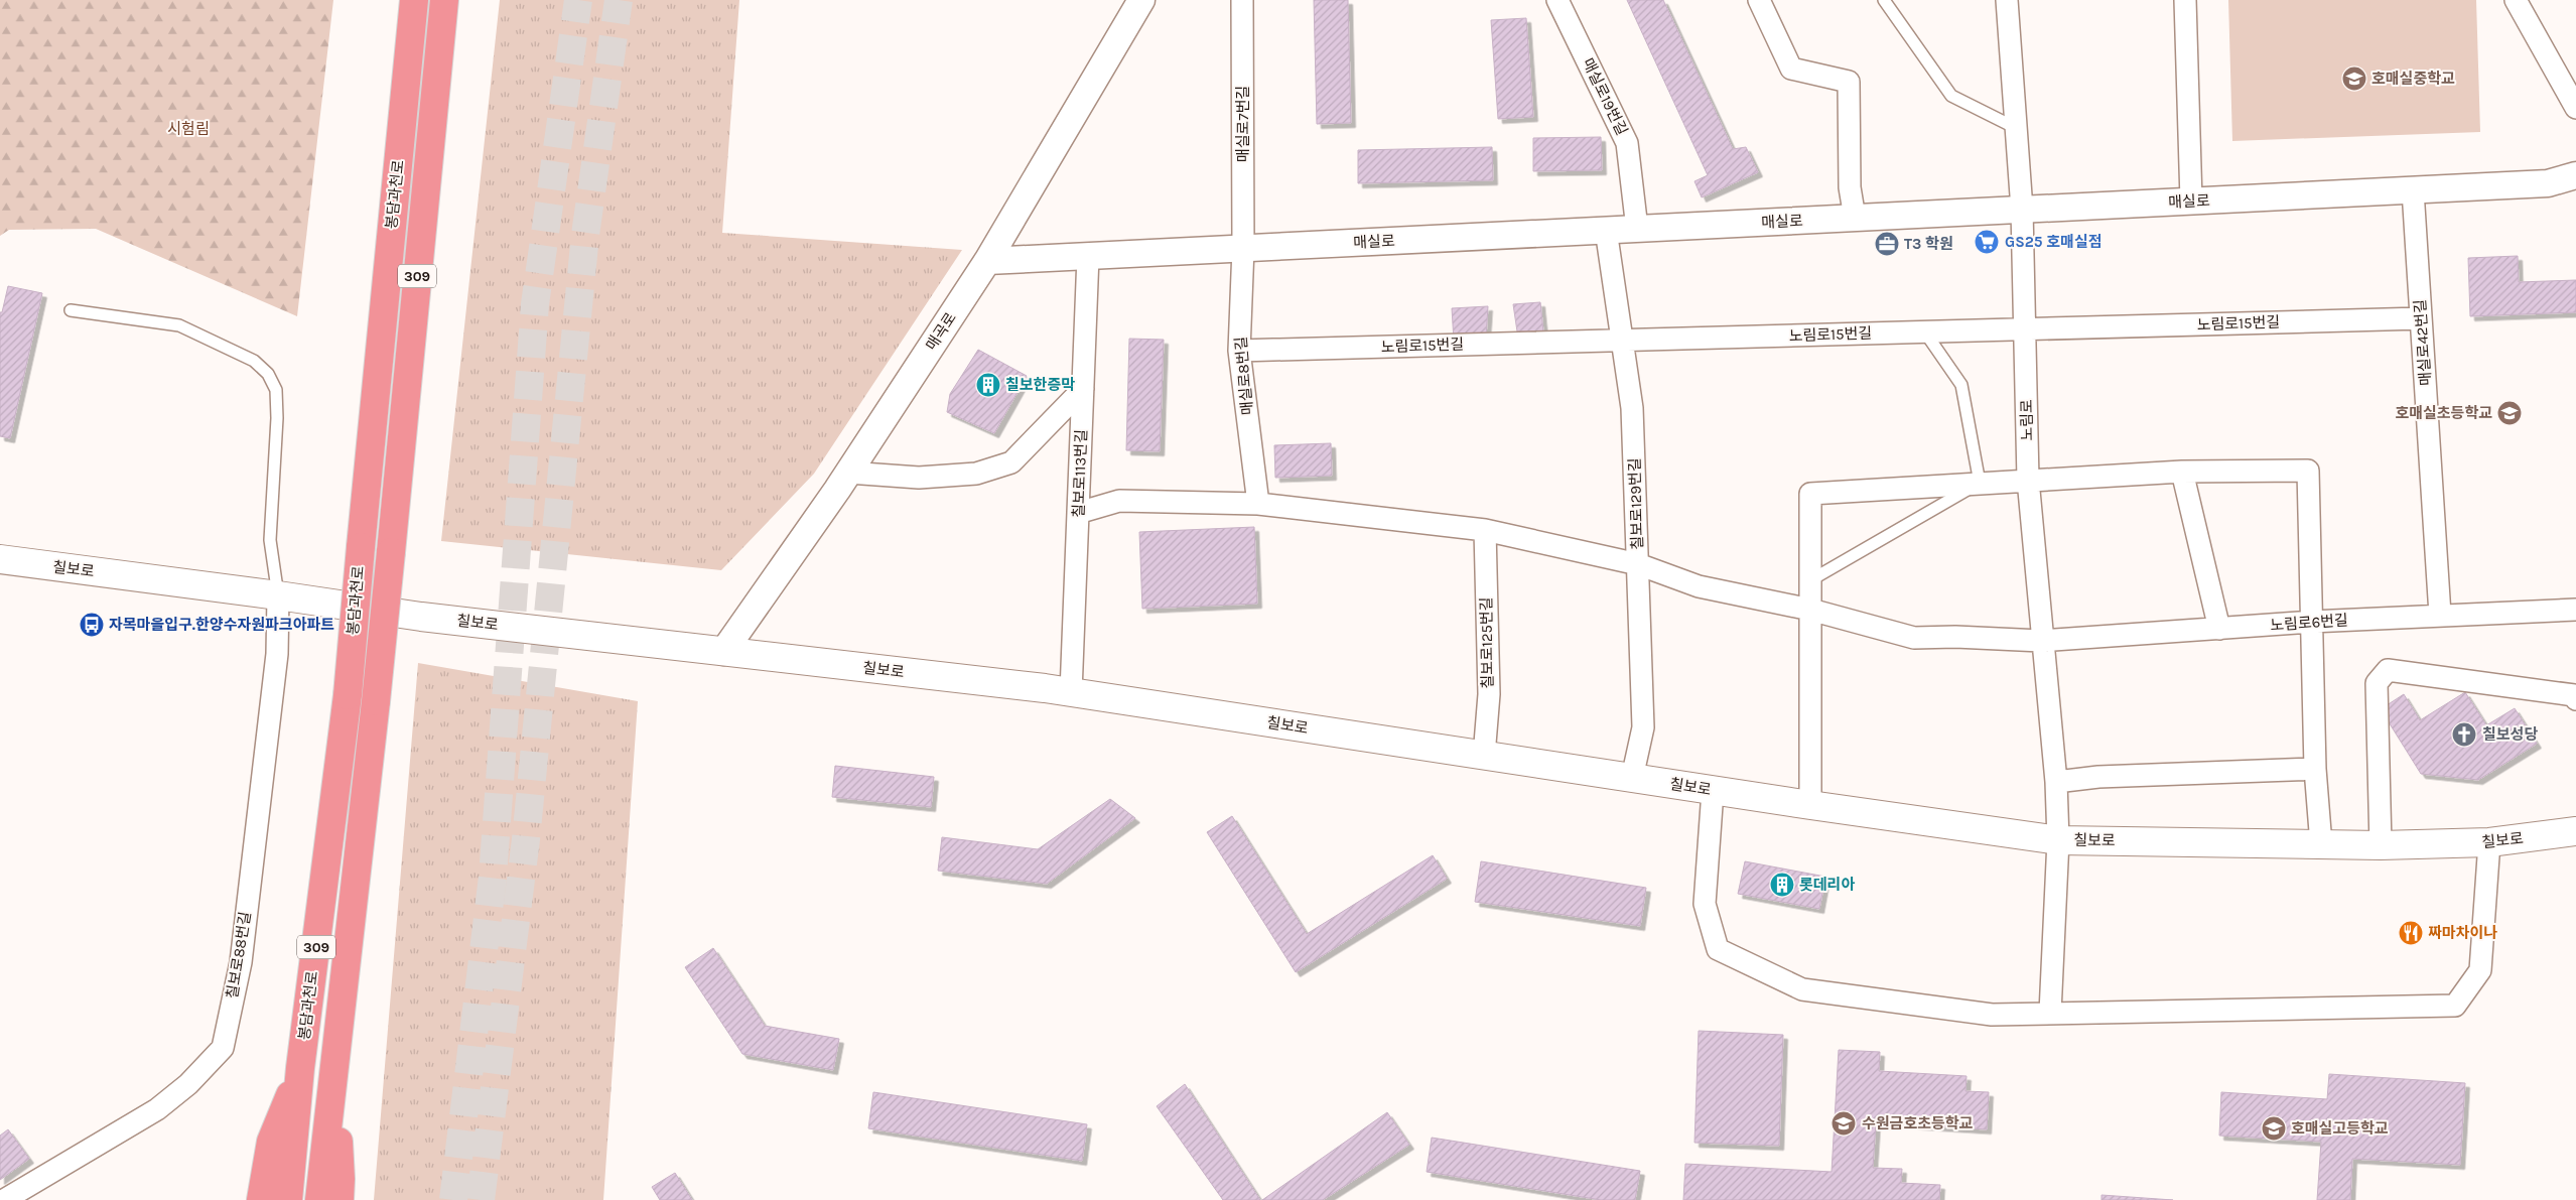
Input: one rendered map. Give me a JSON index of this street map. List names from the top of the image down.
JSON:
{
  "streets": {
    "highway": ["봉담과천로", "309"],
    "main road": ["칠보로"],
    "street": [
      "매실로19번길",
      "매실로7번길",
      "매실로",
      "노림로15번길",
      "매곡로",
      "매실로42번길",
      "매실로8번길",
      "노림로",
      "칠보로113번길",
      "칠보로129번길",
      "노림로6번길",
      "칠보로125번길",
      "칠보로88번길"
    ]
  },
  "crossings": [
    ["매실로19번길", "매실로"],
    ["매실로7번길", "매실로"],
    ["매실로7번길", "매실로8번길"],
    ["매실로", "매곡로"],
    ["매실로", "매실로42번길"],
    ["매실로", "매실로8번길"],
    ["매실로", "노림로"],
    ["매실로", "칠보로113번길"],
    ["매실로", "칠보로129번길"],
    ["노림로15번길", "매실로42번길"],
    ["노림로15번길", "매실로8번길"],
    ["노림로15번길", "노림로"],
    ["노림로15번길", "칠보로129번길"],
    ["매곡로", "칠보로"],
    ["매실로42번길", "노림로6번길"],
    ["매실로8번길", "노림로6번길"],
    ["노림로", "칠보로"],
    ["노림로", "노림로6번길"],
    ["칠보로113번길", "칠보로"],
    ["칠보로113번길", "노림로6번길"],
    ["칠보로129번길", "칠보로"],
    ["칠보로129번길", "노림로6번길"],
    ["칠보로", "칠보로125번길"],
    ["칠보로", "칠보로88번길"],
    ["노림로6번길", "칠보로125번길"]
  ],
  "parks": ["시험림"],
  "places": {
    "school or university": [
      "호매실중학교",
      "호매실초등학교",
      "수원금호초등학교",
      "호매실고등학교"
    ],
    "supermarket": ["GS25 호매실점"],
    "office": ["T3 학원"],
    "building": ["칠보한증막", "롯데리아"],
    "bus stop": ["자목마을입구.한양수자원파크아파트"],
    "church": ["칠보성당"],
    "restaurant": ["짜마차이나"]
  }
}
